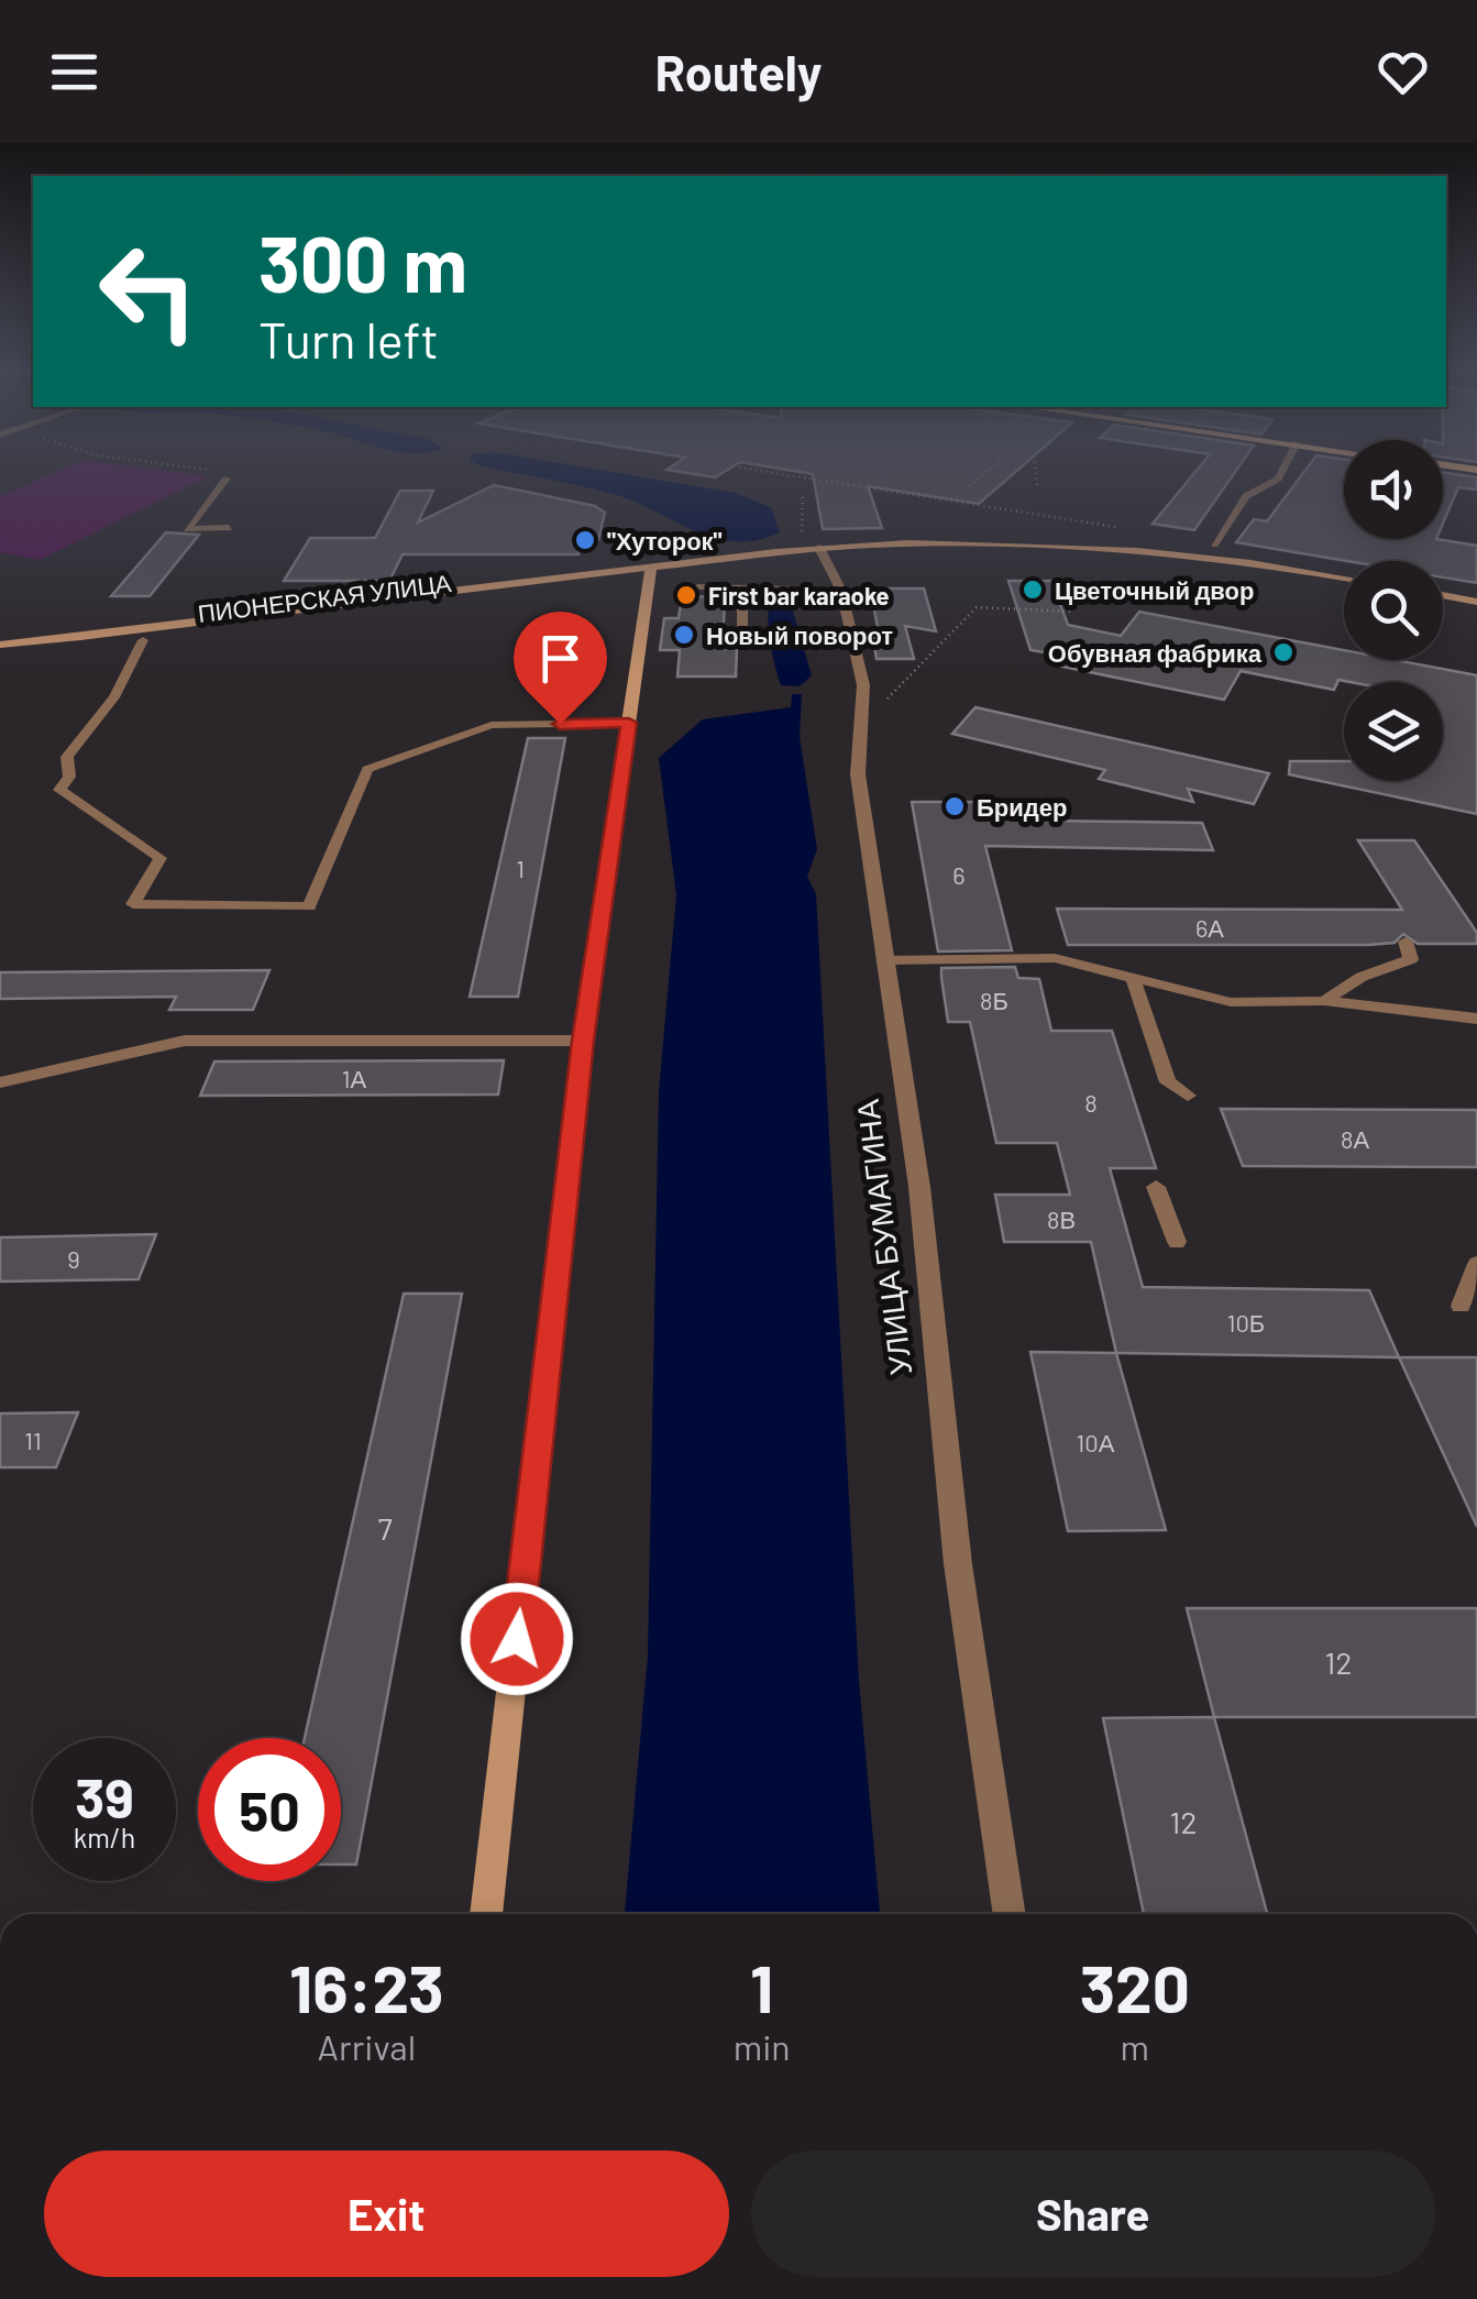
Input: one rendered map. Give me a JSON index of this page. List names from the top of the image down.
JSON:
{
  "streets": {
    "main road": ["ПИОНЕРСКАЯ УЛИЦА"],
    "street": ["УЛИЦА БУМАГИНА"]
  },
  "crossings": [
    ["ПИОНЕРСКАЯ УЛИЦА", "УЛИЦА БУМАГИНА"]
  ],
  "places": [
    "\"Хуторок\"",
    "Цветочный двор",
    "First bar karaoke",
    "Новый поворот",
    "Обувная фабрика",
    "Бридер"
  ],
  "house_numbers": [
    "1",
    "6",
    "6А",
    "8Б",
    "1А",
    "8",
    "8А",
    "8В",
    "9",
    "10Б",
    "11",
    "10А",
    "7",
    "12",
    "12"
  ],
  "page": {
    "header": "Routely",
    "turn": ["300 m", "Turn left"],
    "speed": "39 km/h",
    "limit": "50",
    "eta": [
      "16:23",
      "Arrival",
      "1",
      "min",
      "320",
      "m"
    ],
    "buttons": ["Exit", "Share"]
  }
}
